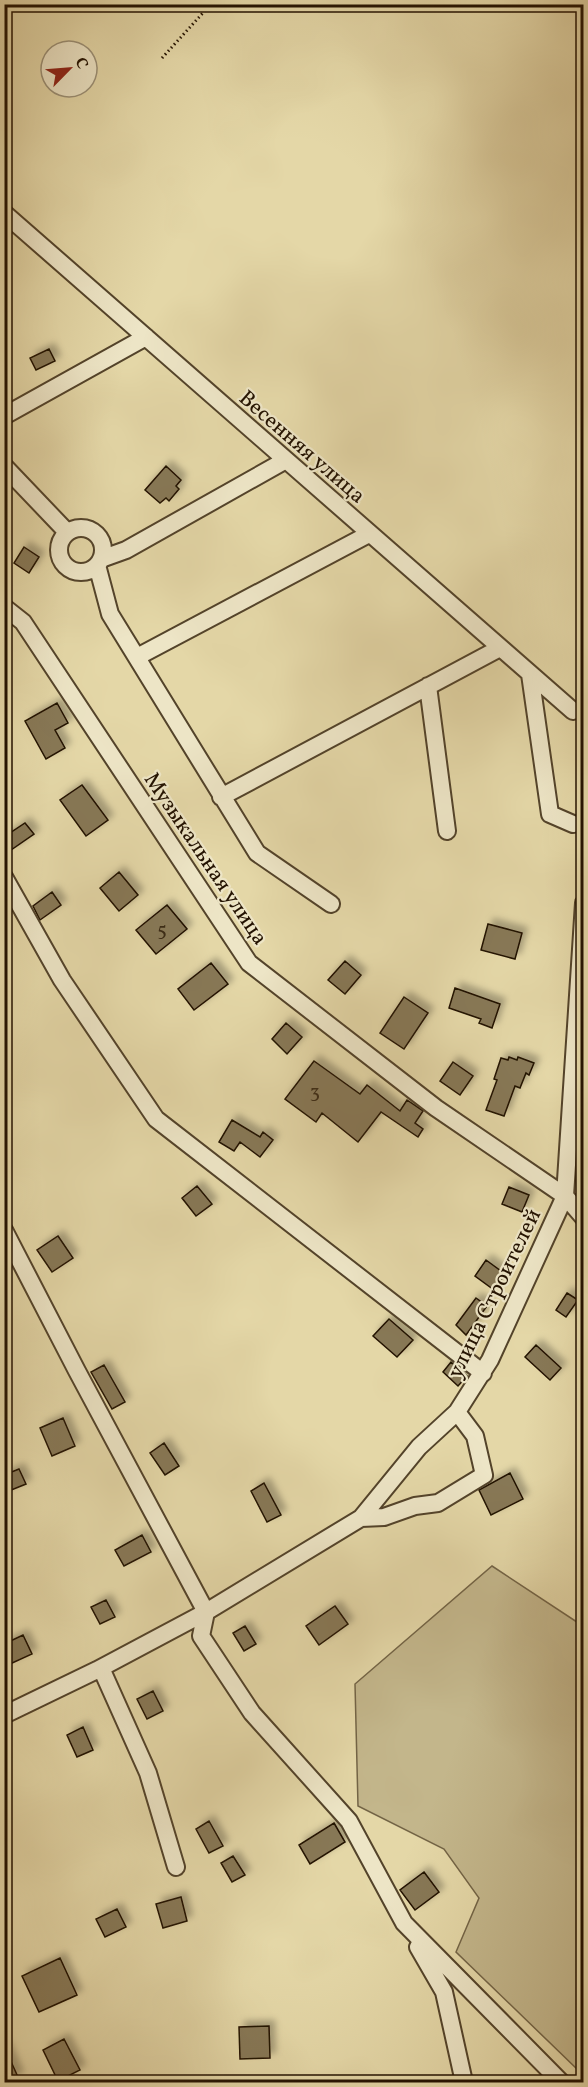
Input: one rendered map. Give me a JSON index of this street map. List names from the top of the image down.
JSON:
{
  "streets": {
    "street": ["Весенняя улица", "Музыкальная улица", "улица Строителей"]
  },
  "crossings": [
    ["Музыкальная улица", "улица Строителей"]
  ],
  "house_numbers": ["5", "3"],
  "north": "top right"
}
